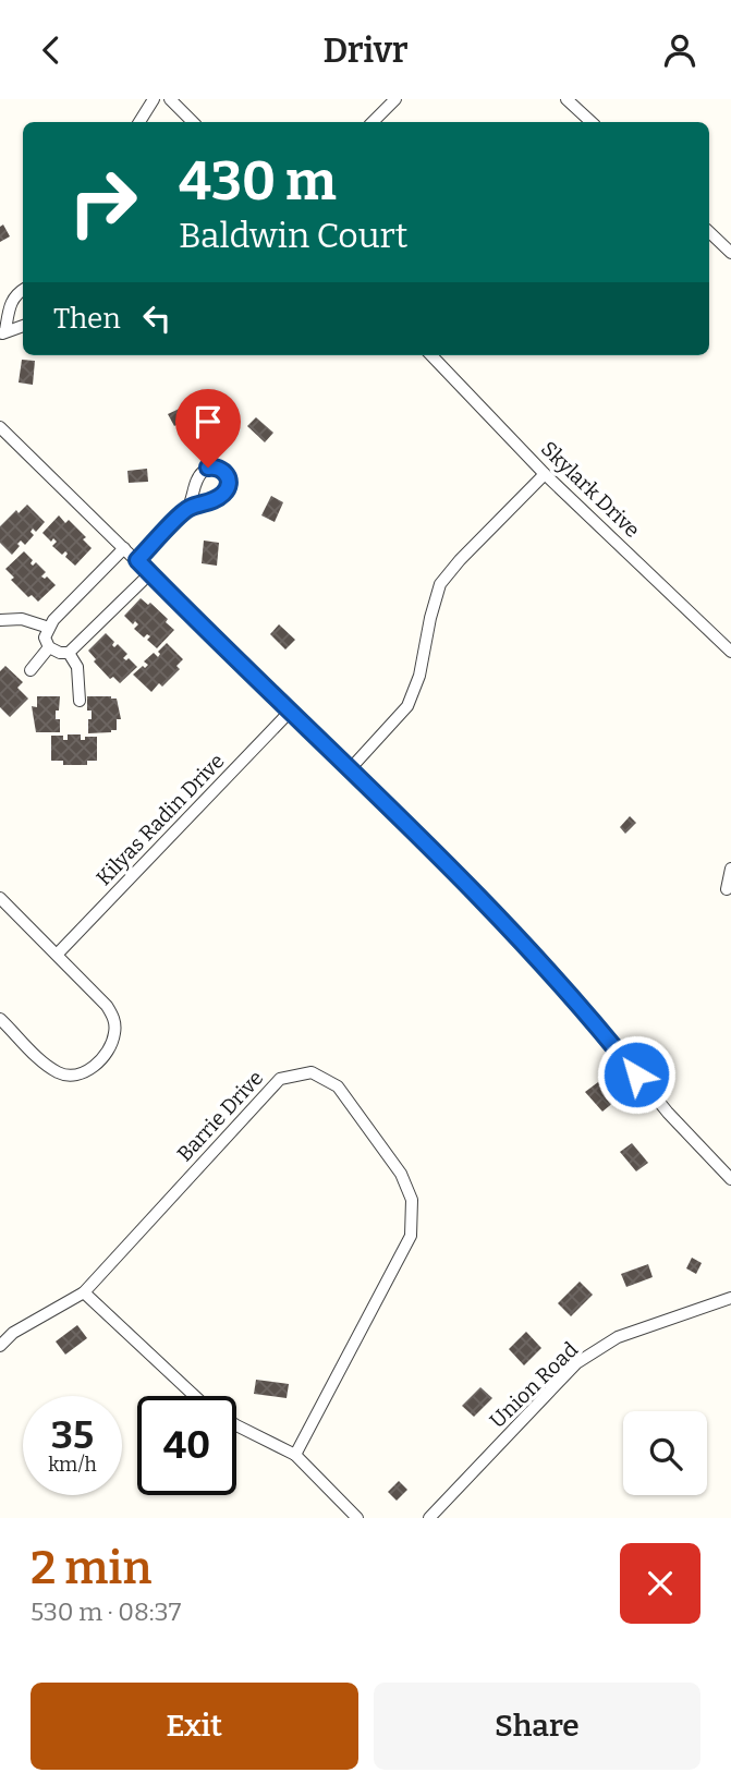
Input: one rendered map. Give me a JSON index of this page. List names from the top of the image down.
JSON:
{
  "streets": {
    "street": [
      "Skylark Drive",
      "Kilyas Radin Drive",
      "Barrie Drive",
      "Union Road"
    ]
  },
  "page": {
    "header": "Drivr",
    "turn": ["430 m", "Baldwin Court"],
    "then": "Then",
    "speed": "35 km/h",
    "limit": "40",
    "heading": ["2 min", "530 m · 08:37"],
    "buttons": ["Exit", "Share"]
  }
}
